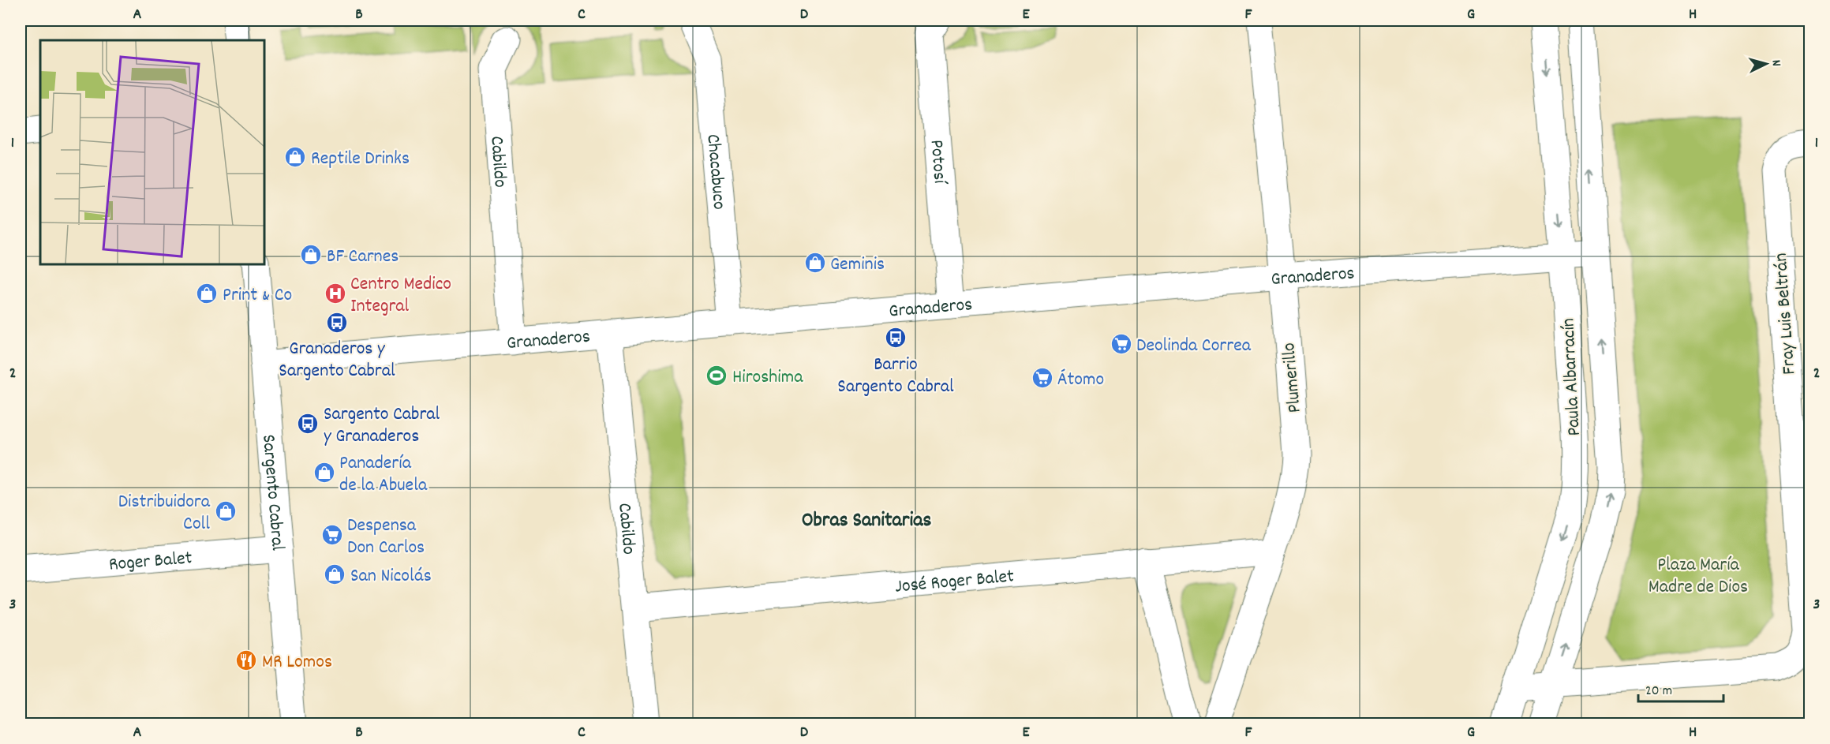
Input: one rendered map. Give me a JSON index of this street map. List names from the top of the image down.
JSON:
{
  "streets": {
    "street": [
      "Cabildo",
      "Potosí",
      "Chacabuco",
      "Granaderos",
      "Fray Luis Beltrán",
      "Paula Albarracín",
      "Plumerillo",
      "Sargento Cabral",
      "Roger Balet",
      "José Roger Balet"
    ]
  },
  "crossings": [
    ["Cabildo", "Granaderos"],
    ["Cabildo", "José Roger Balet"],
    ["Potosí", "Granaderos"],
    ["Chacabuco", "Granaderos"],
    ["Granaderos", "Paula Albarracín"],
    ["Granaderos", "Plumerillo"],
    ["Granaderos", "Sargento Cabral"],
    ["Fray Luis Beltrán", "Paula Albarracín"],
    ["Plumerillo", "José Roger Balet"],
    ["Sargento Cabral", "Roger Balet"]
  ],
  "districts": ["Obras Sanitarias"],
  "parks": ["Plaza María Madre de Dios"],
  "places": {
    "shop": [
      "Reptile Drinks",
      "BF Carnes",
      "Geminis",
      "Print & Co",
      "Panadería de la Abuela",
      "Distribuidora Coll",
      "San Nicolás"
    ],
    "hospital": ["Centro Medico Integral"],
    "bus stop": ["Granaderos y Sargento Cabral", "Barrio Sargento Cabral", "Sargento Cabral y Granaderos"],
    "supermarket": ["Deolinda Correa", "Átomo", "Despensa Don Carlos"],
    "sports": ["Hiroshima"],
    "restaurant": ["MR Lomos"]
  },
  "scale_bar": "20 m",
  "north": "right",
  "grid": {
    "columns": [
      "A",
      "B",
      "C",
      "D",
      "E",
      "F",
      "G",
      "H"
    ],
    "rows": ["1", "2", "3"]
  }
}
